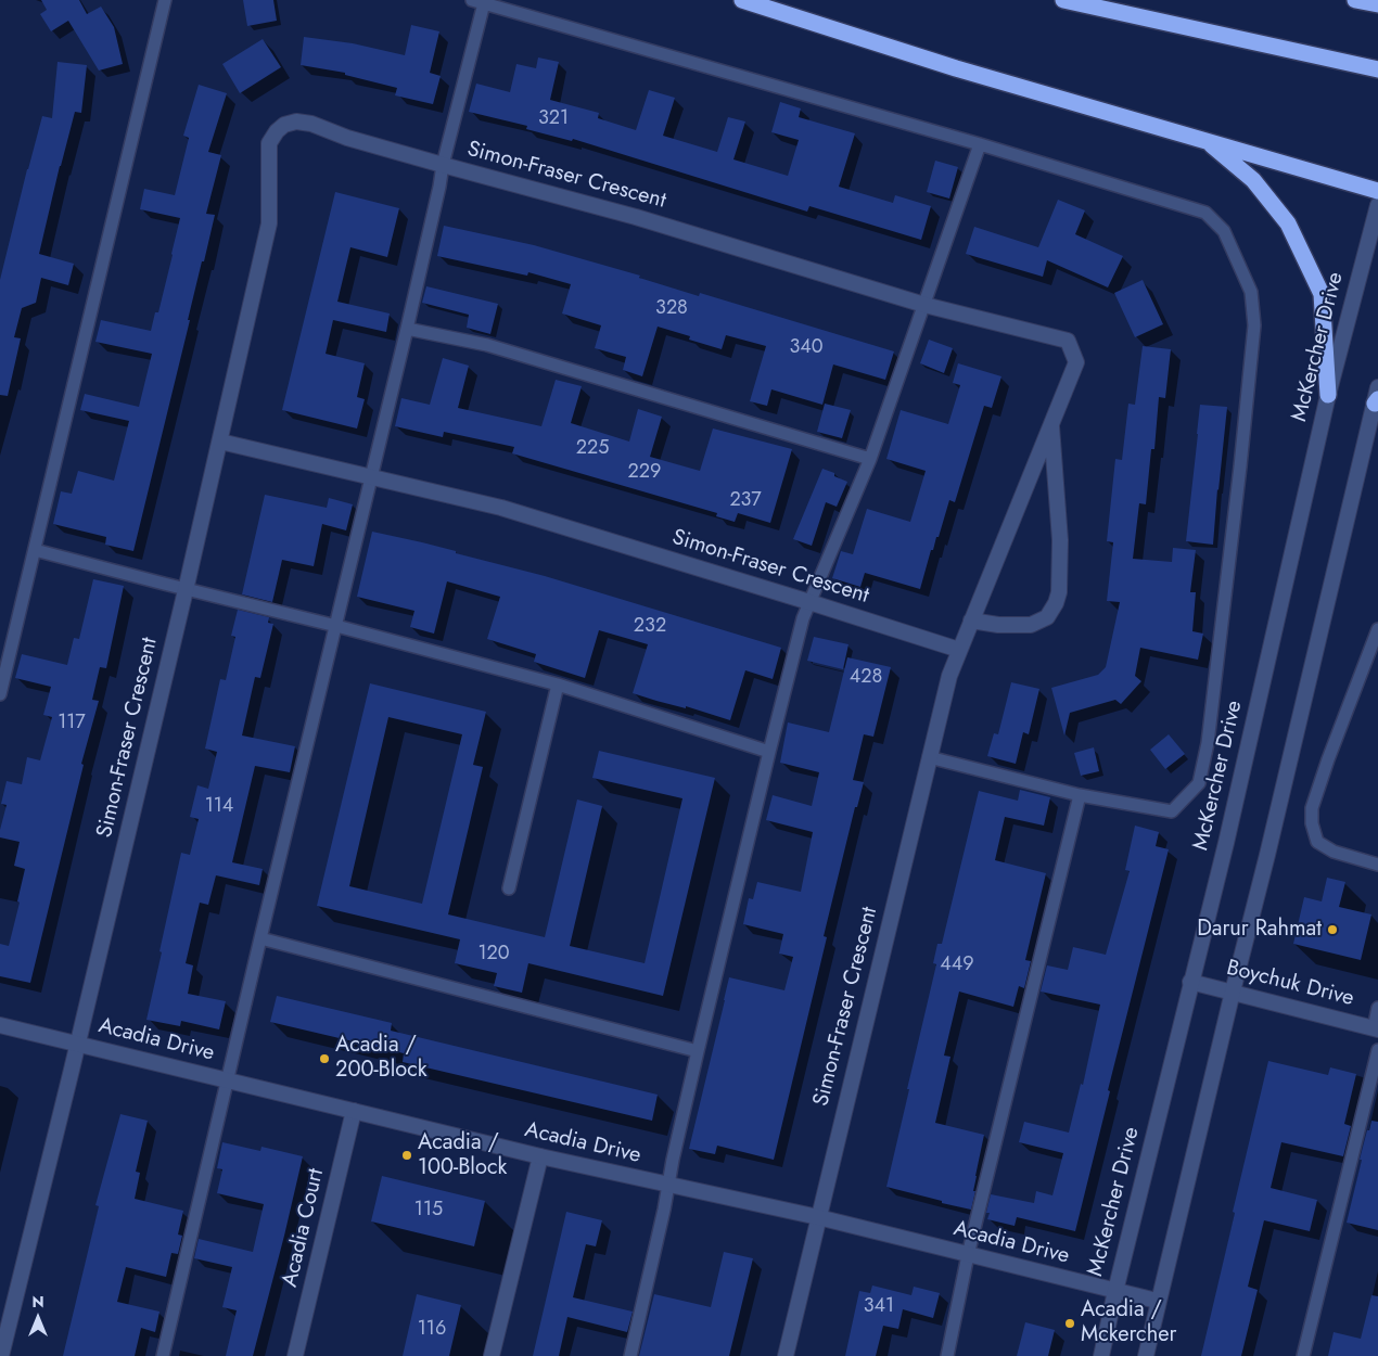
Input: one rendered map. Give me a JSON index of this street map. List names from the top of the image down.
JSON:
{
  "streets": {
    "street": [
      "Simon-Fraser Crescent",
      "McKercher Drive",
      "Boychuk Drive",
      "Acadia Drive",
      "Acadia Court"
    ]
  },
  "crossings": [
    ["Simon-Fraser Crescent", "Acadia Drive"],
    ["McKercher Drive", "Boychuk Drive"],
    ["McKercher Drive", "Acadia Drive"],
    ["Acadia Drive", "Acadia Court"]
  ],
  "places": [
    "Darur Rahmat",
    "Acadia / 200-Block",
    "Acadia / 100-Block",
    "Acadia / Mckercher"
  ],
  "house_numbers": [
    "321",
    "328",
    "340",
    "225",
    "229",
    "237",
    "232",
    "428",
    "117",
    "114",
    "120",
    "449",
    "115",
    "341",
    "116"
  ],
  "north": "top"
}
